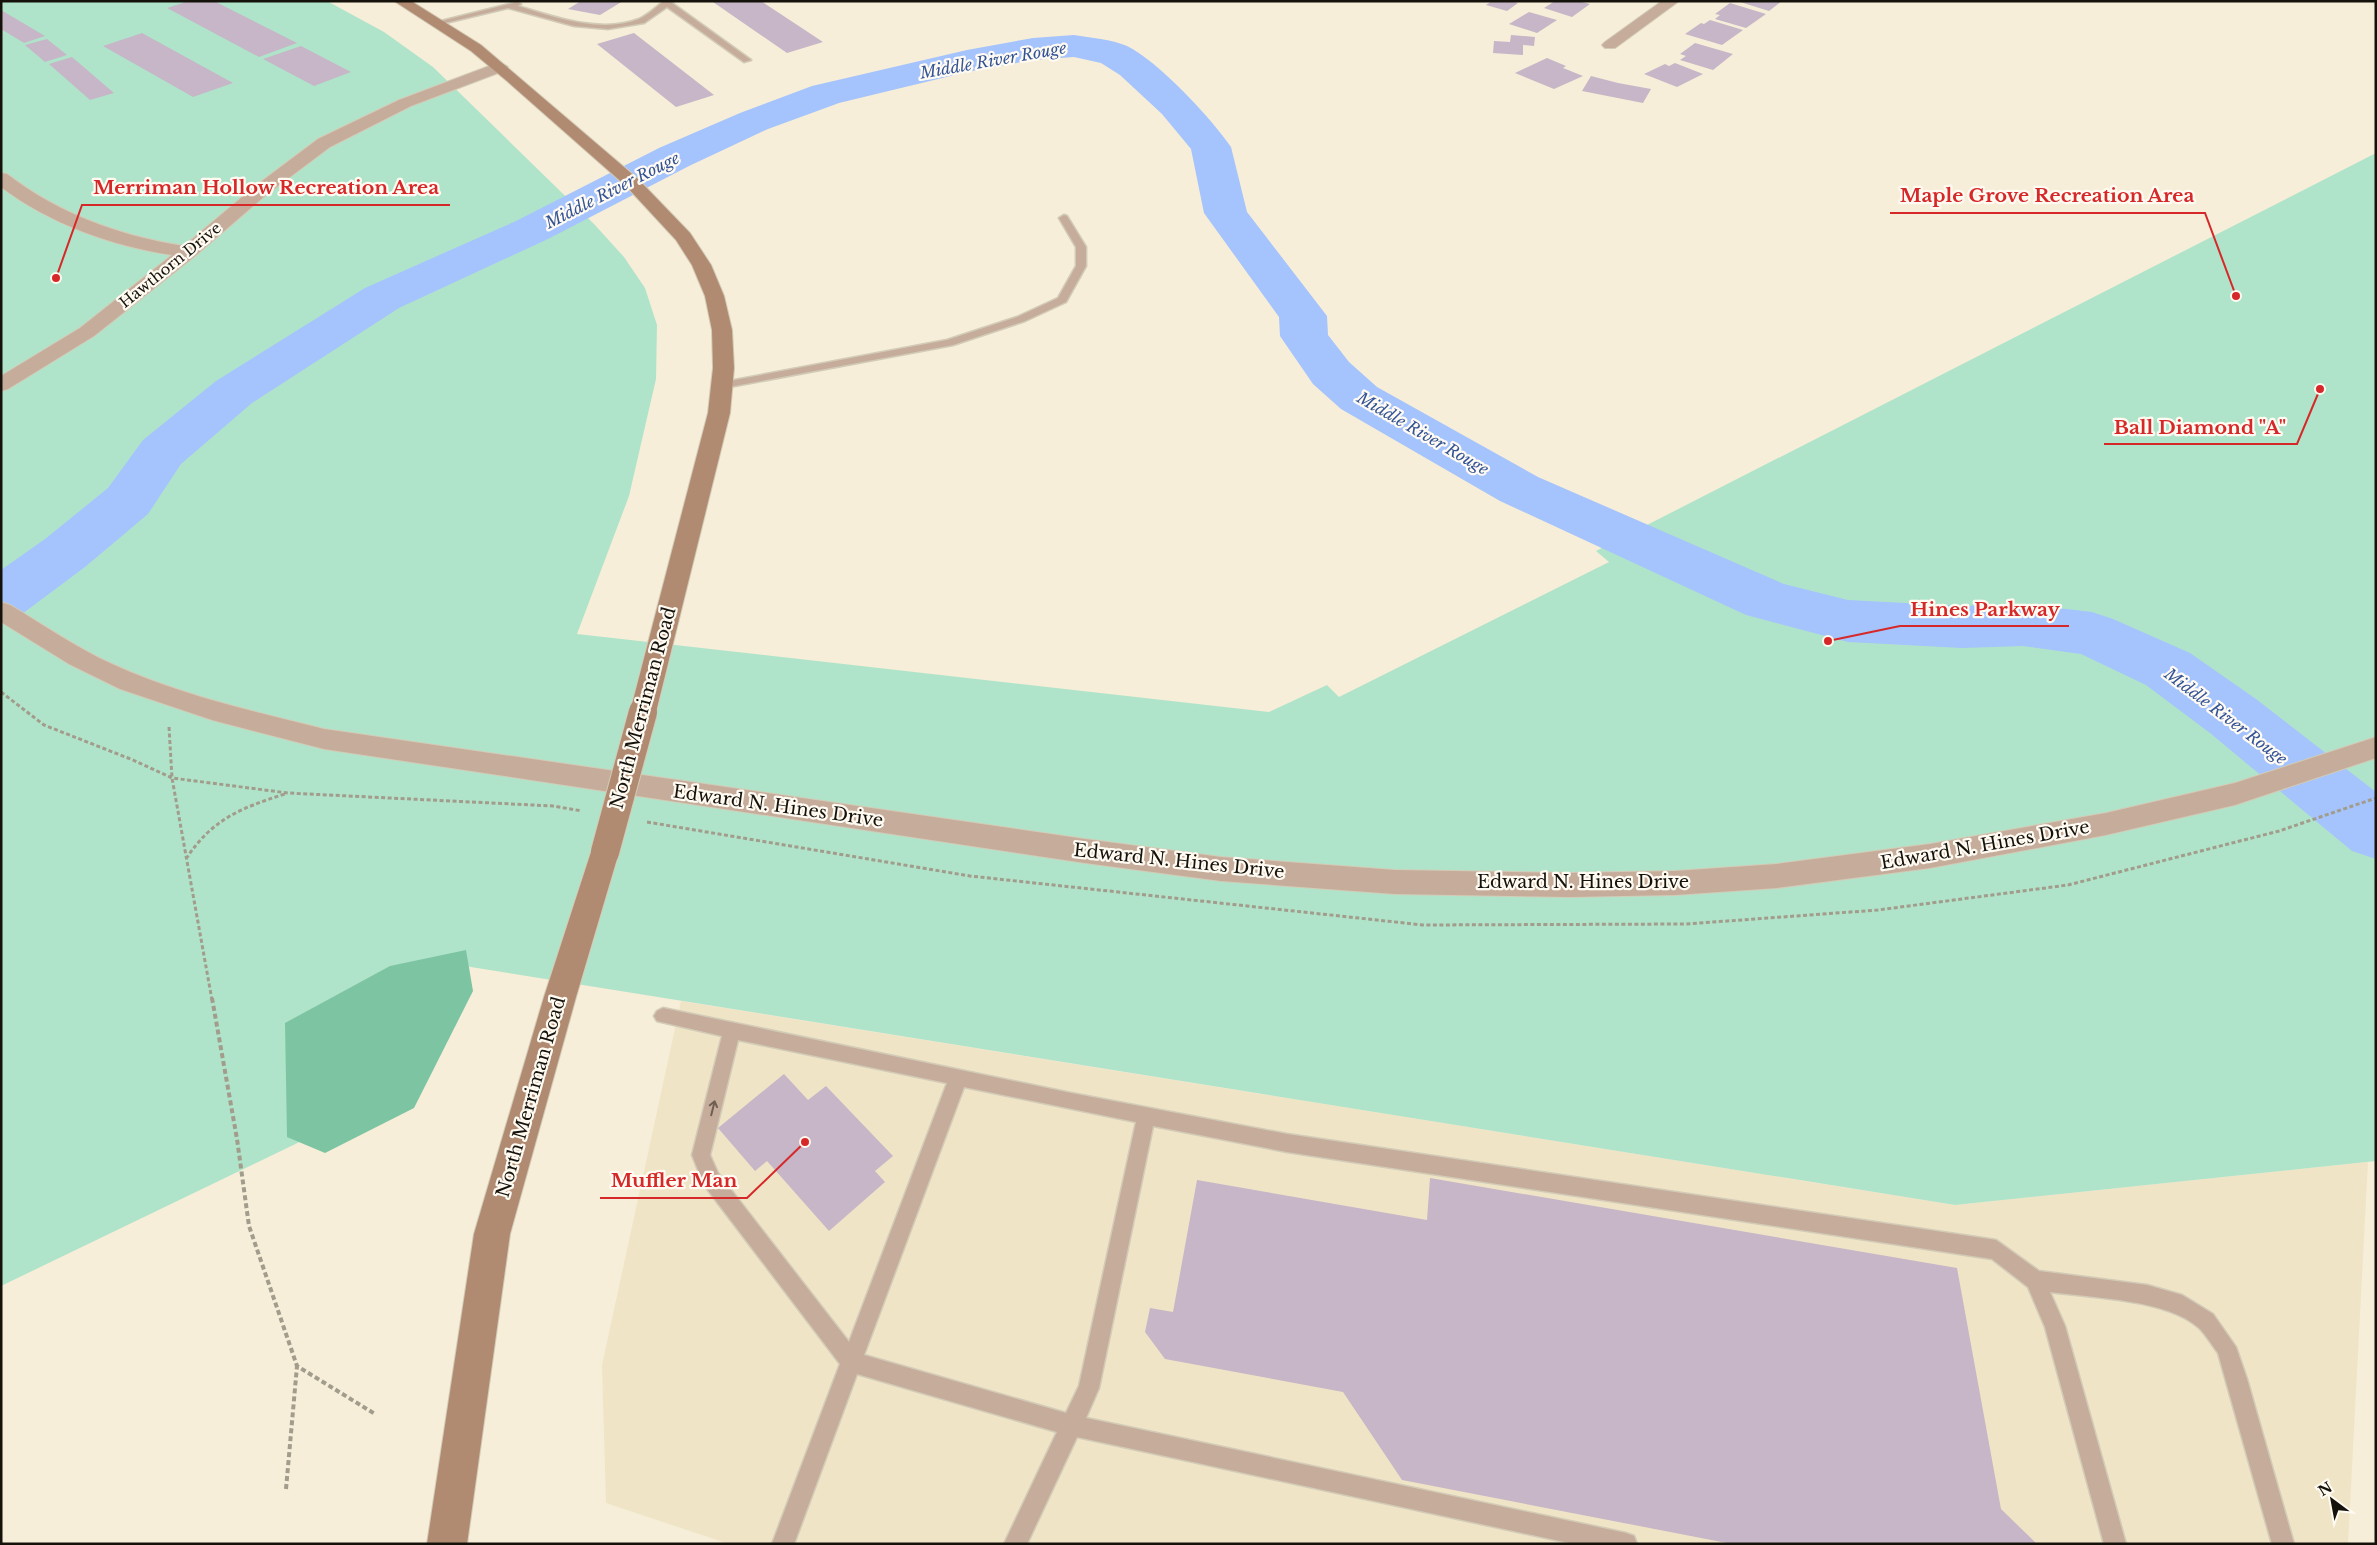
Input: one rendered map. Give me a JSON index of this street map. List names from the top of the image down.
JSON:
{
  "streets": {
    "main road": ["North Merriman Road"],
    "street": ["Hawthorn Drive", "Edward N. Hines Drive"]
  },
  "crossings": [
    ["Hawthorn Drive", "North Merriman Road"]
  ],
  "water": ["Middle River Rouge"],
  "places": [
    "Merriman Hollow Recreation Area",
    "Maple Grove Recreation Area",
    "Ball Diamond \"A\"",
    "Hines Parkway",
    "Muffler Man"
  ],
  "north": "top left"
}
